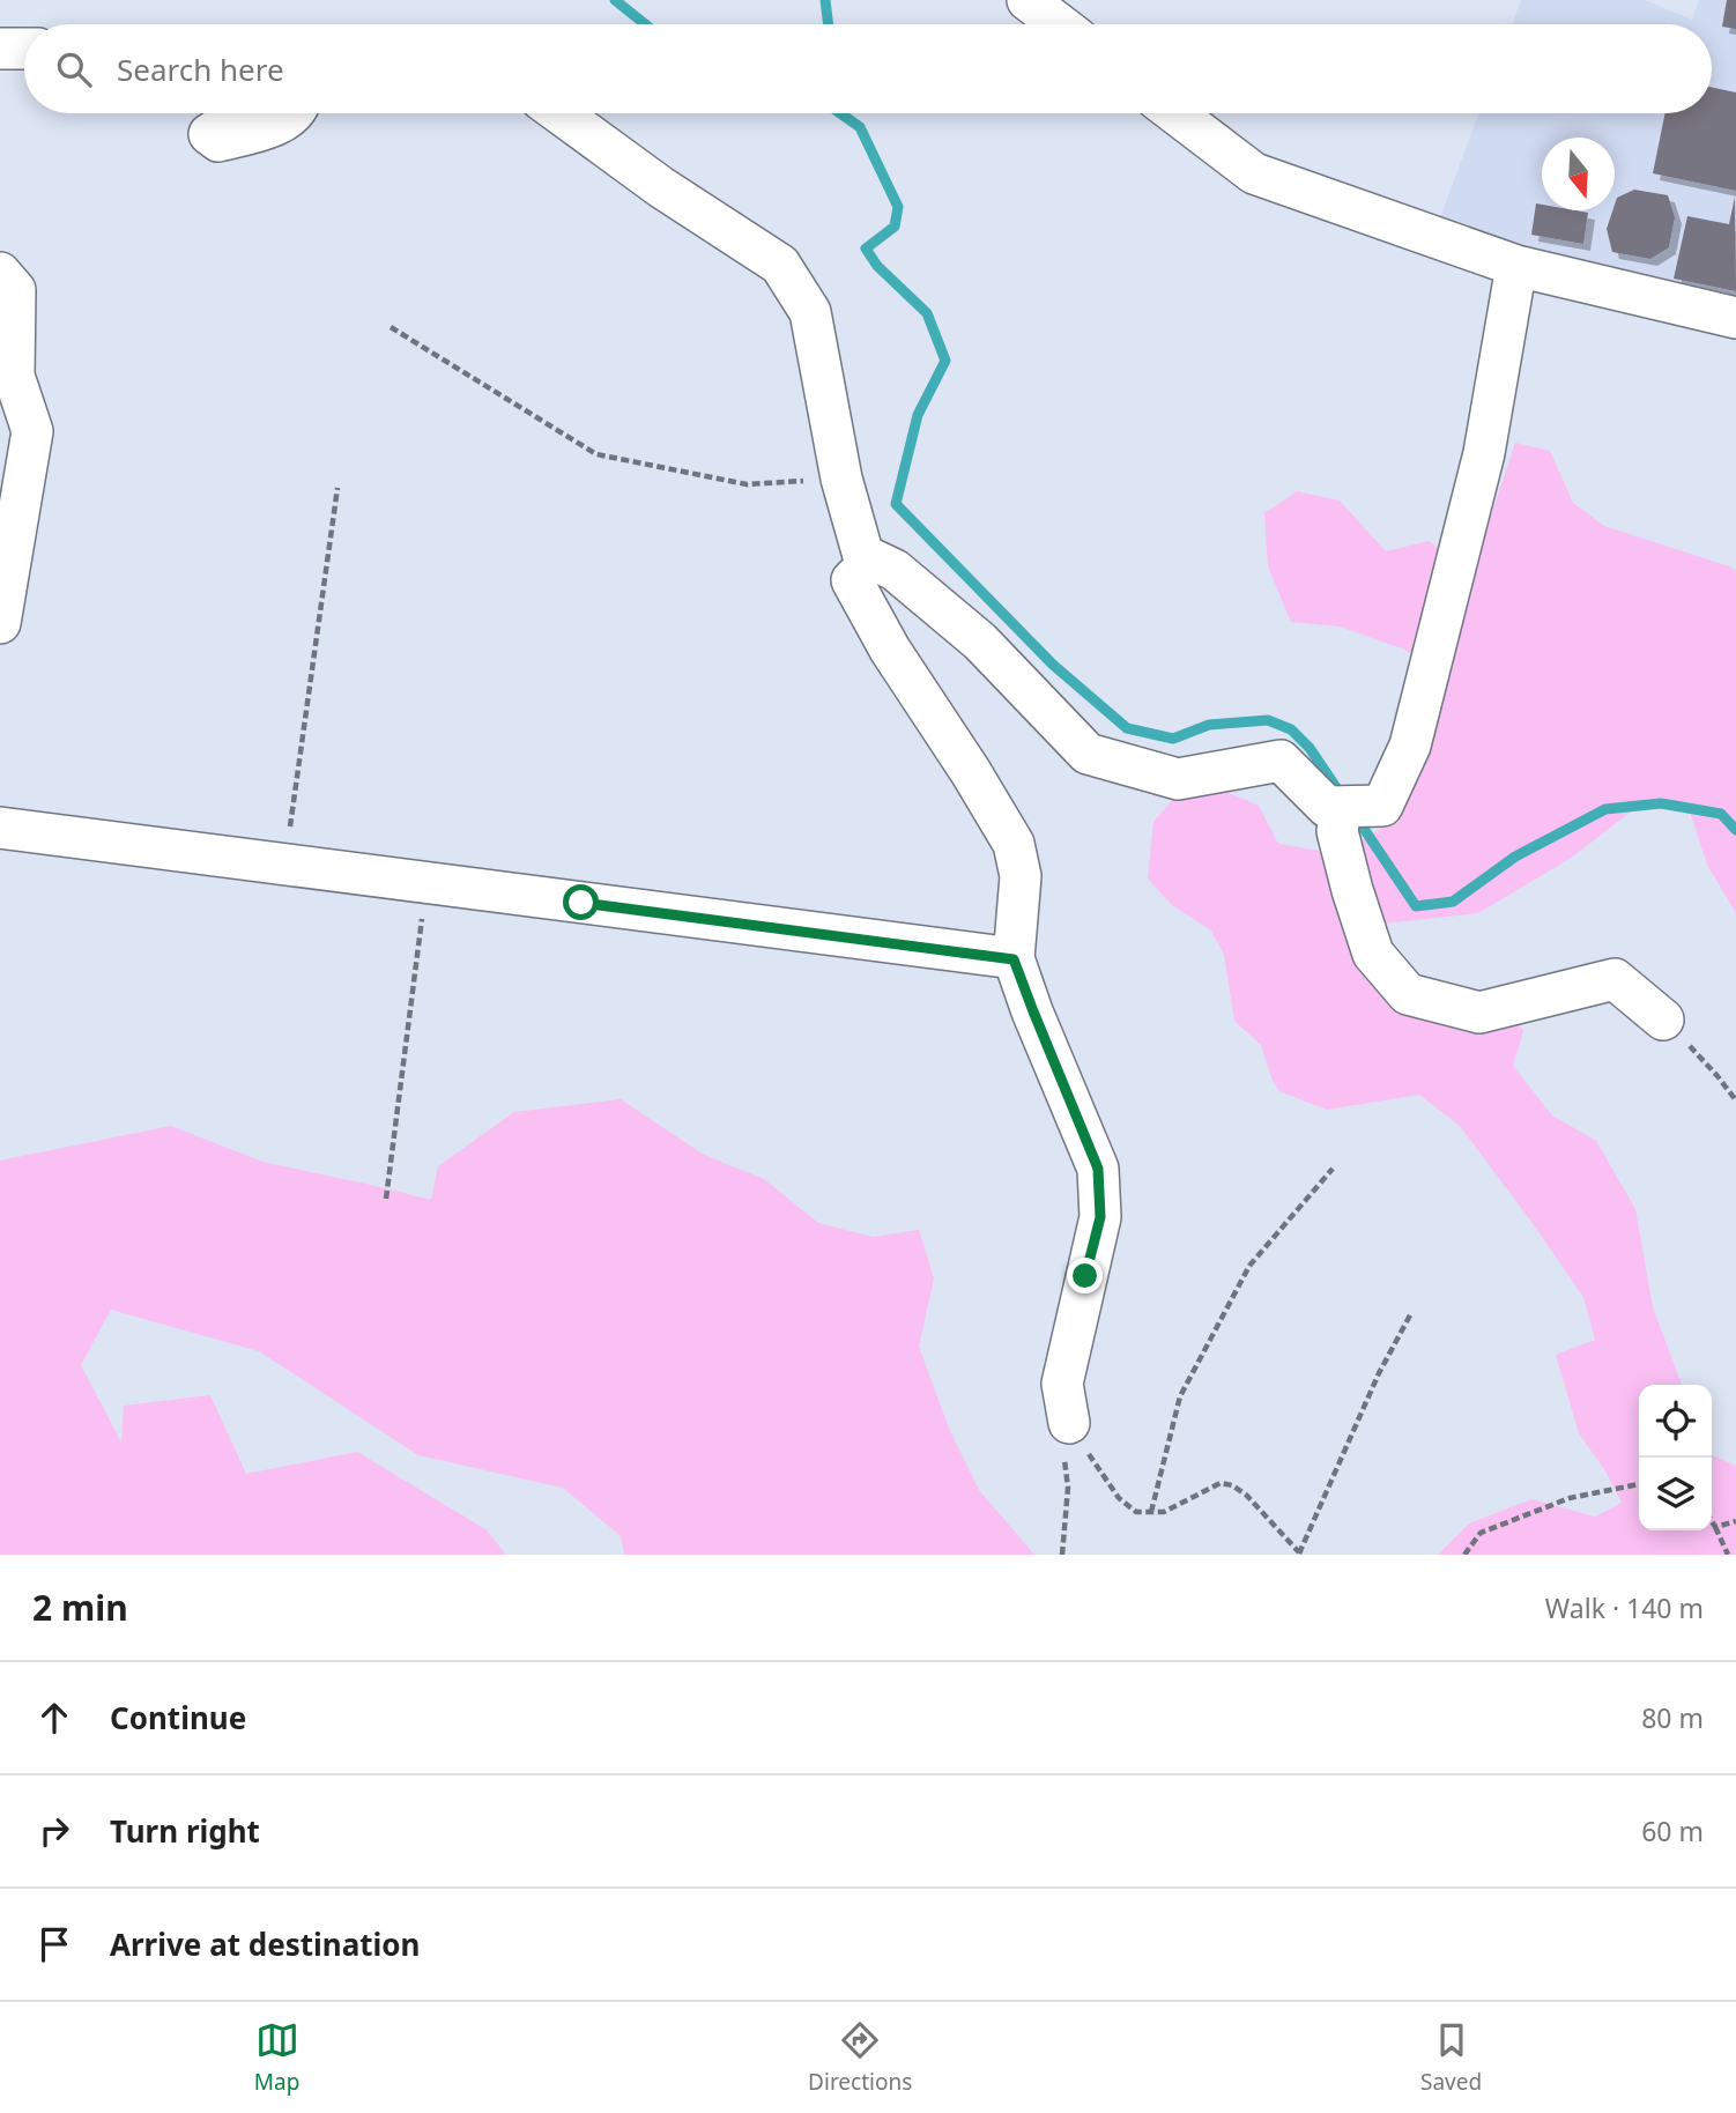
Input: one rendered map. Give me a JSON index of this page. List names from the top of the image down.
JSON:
{
  "north": "bottom",
  "page": {
    "search": "Search here",
    "heading": ["2 min", "Walk · 140 m"],
    "list": [
      ["Continue", "80 m"],
      ["Turn right", "60 m"],
      "Arrive at destination"
    ],
    "nav": ["Map", "Directions", "Saved"]
  }
}
